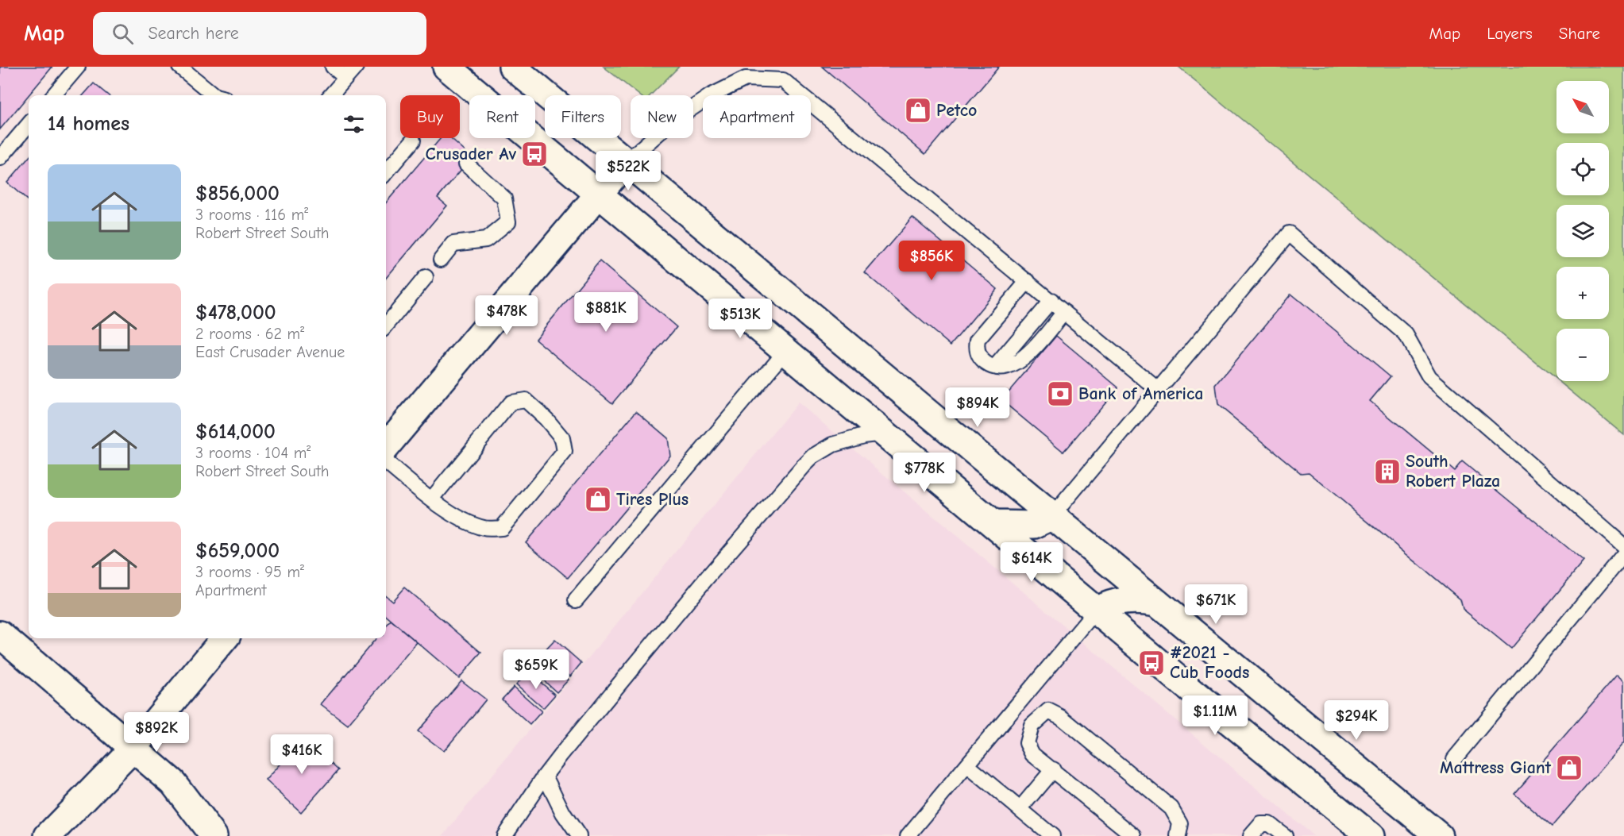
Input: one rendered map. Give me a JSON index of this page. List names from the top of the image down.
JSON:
{
  "places": {
    "shop": ["Petco", "Tires Plus", "Mattress Giant"],
    "bus stop": ["Crusader Av", "#2021 - Cub Foods"],
    "bank": ["Bank of America"],
    "building": ["South Robert Plaza"]
  },
  "north": "top left",
  "page": {
    "header": "Map",
    "search": "Search here",
    "nav": ["Map", "Layers", "Share"],
    "map_buttons": ["+", "−"],
    "chip": [
      "Buy",
      "Rent",
      "Filters",
      "New",
      "Apartment"
    ],
    "heading": "14 homes",
    "price": [
      "$522K",
      "$856K",
      "$881K",
      "$478K",
      "$513K",
      "$894K",
      "$778K",
      "$614K",
      "$671K",
      "$659K",
      "$1.11M",
      "$294K",
      "$892K",
      "$416K"
    ],
    "list": [
      {
        "name": "$856,000",
        "note": "3 rooms · 116 m² · Robert Street South"
      },
      {
        "name": "$478,000",
        "note": "2 rooms · 62 m² · East Crusader Avenue"
      },
      {
        "name": "$614,000",
        "note": "3 rooms · 104 m² · Robert Street South"
      },
      {
        "name": "$659,000",
        "note": "3 rooms · 95 m² · Apartment"
      }
    ]
  }
}
